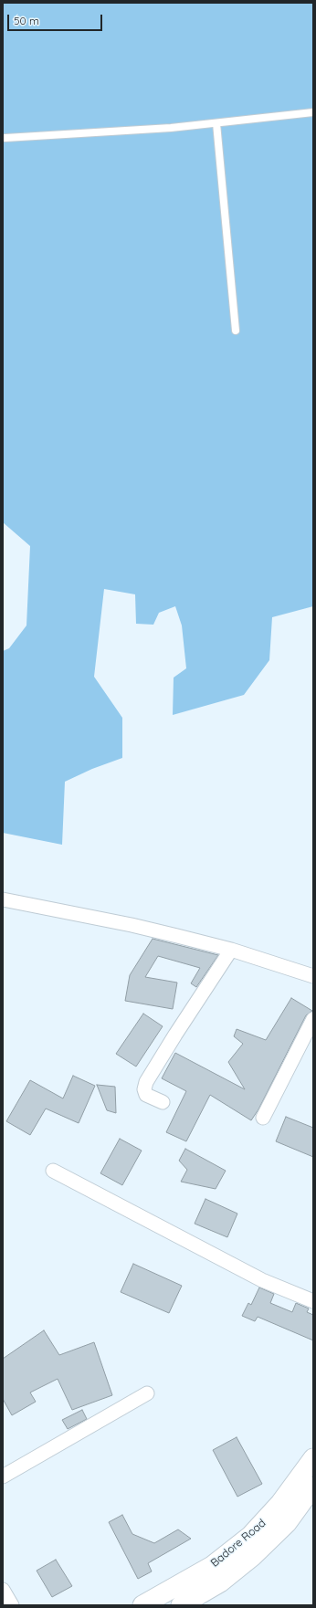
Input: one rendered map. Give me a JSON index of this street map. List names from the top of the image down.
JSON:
{
  "streets": {
    "main road": ["Badore Road"]
  },
  "scale_bar": "50 m"
}
